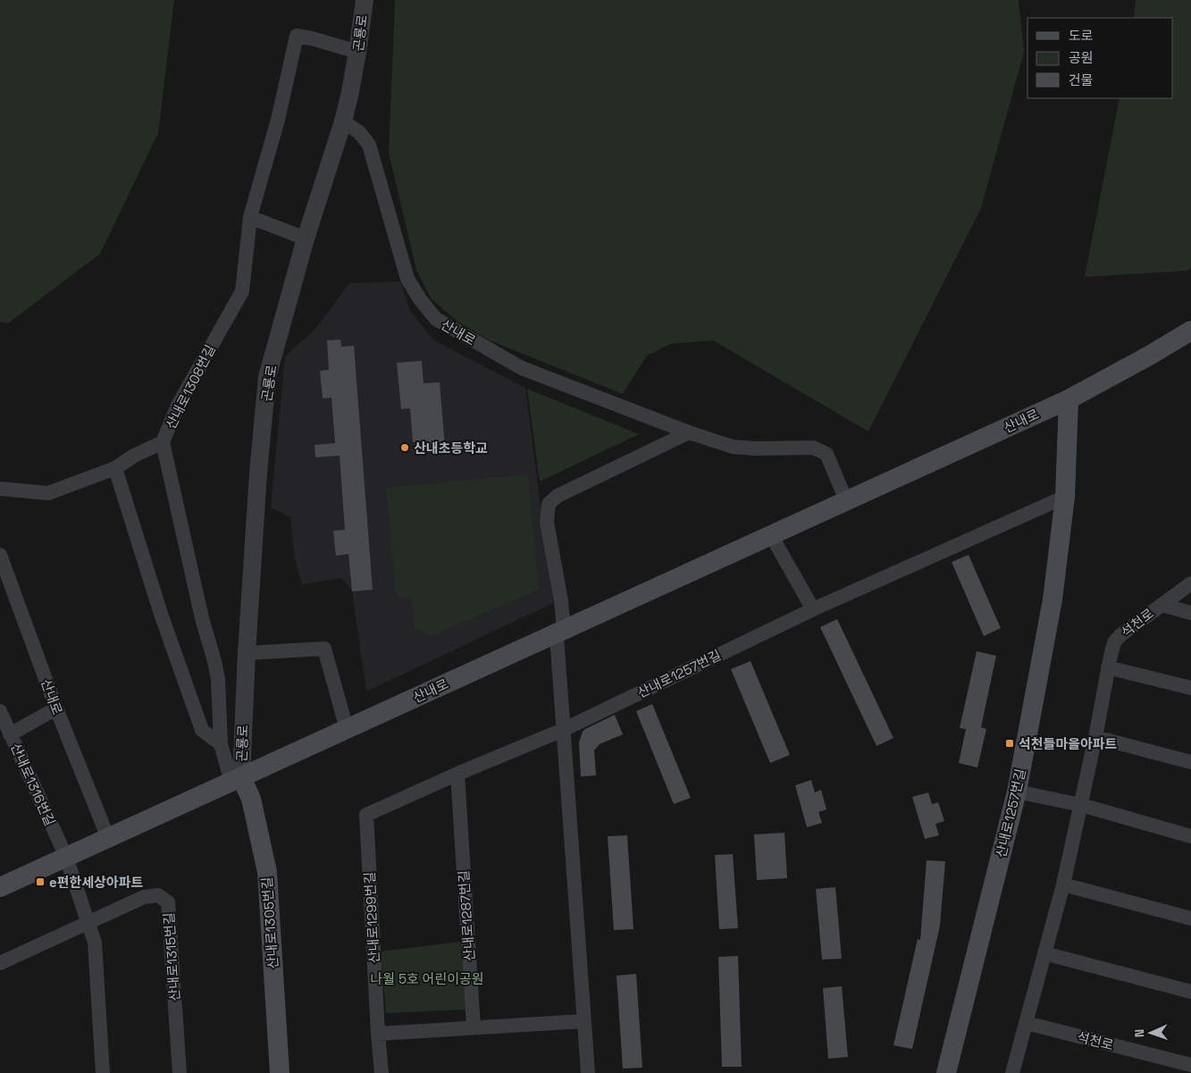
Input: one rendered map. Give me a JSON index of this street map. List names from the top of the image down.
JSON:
{
  "streets": {
    "main road": ["산내로", "산내로1257번길", "산내로1305번길"],
    "street": [
      "곤룡로",
      "산내로1308번길",
      "석천로",
      "산내로1316번길",
      "산내로1287번길",
      "산내로1299번길",
      "산내로1315번길"
    ]
  },
  "crossings": [
    ["곤룡로", "산내로"],
    ["곤룡로", "산내로1308번길"],
    ["곤룡로", "산내로1305번길"],
    ["산내로", "산내로1308번길"],
    ["산내로", "산내로1257번길"],
    ["산내로", "산내로1316번길"],
    ["산내로", "산내로1305번길"],
    ["산내로1308번길", "산내로1305번길"],
    ["산내로1287번길", "산내로1299번길"]
  ],
  "parks": ["나월 5호 어린이공원"],
  "places": {
    "other": ["산내초등학교"],
    "transit": ["석천들마을아파트", "e편한세상아파트"]
  },
  "legend": ["도로", "공원", "건물"],
  "north": "left"
}
